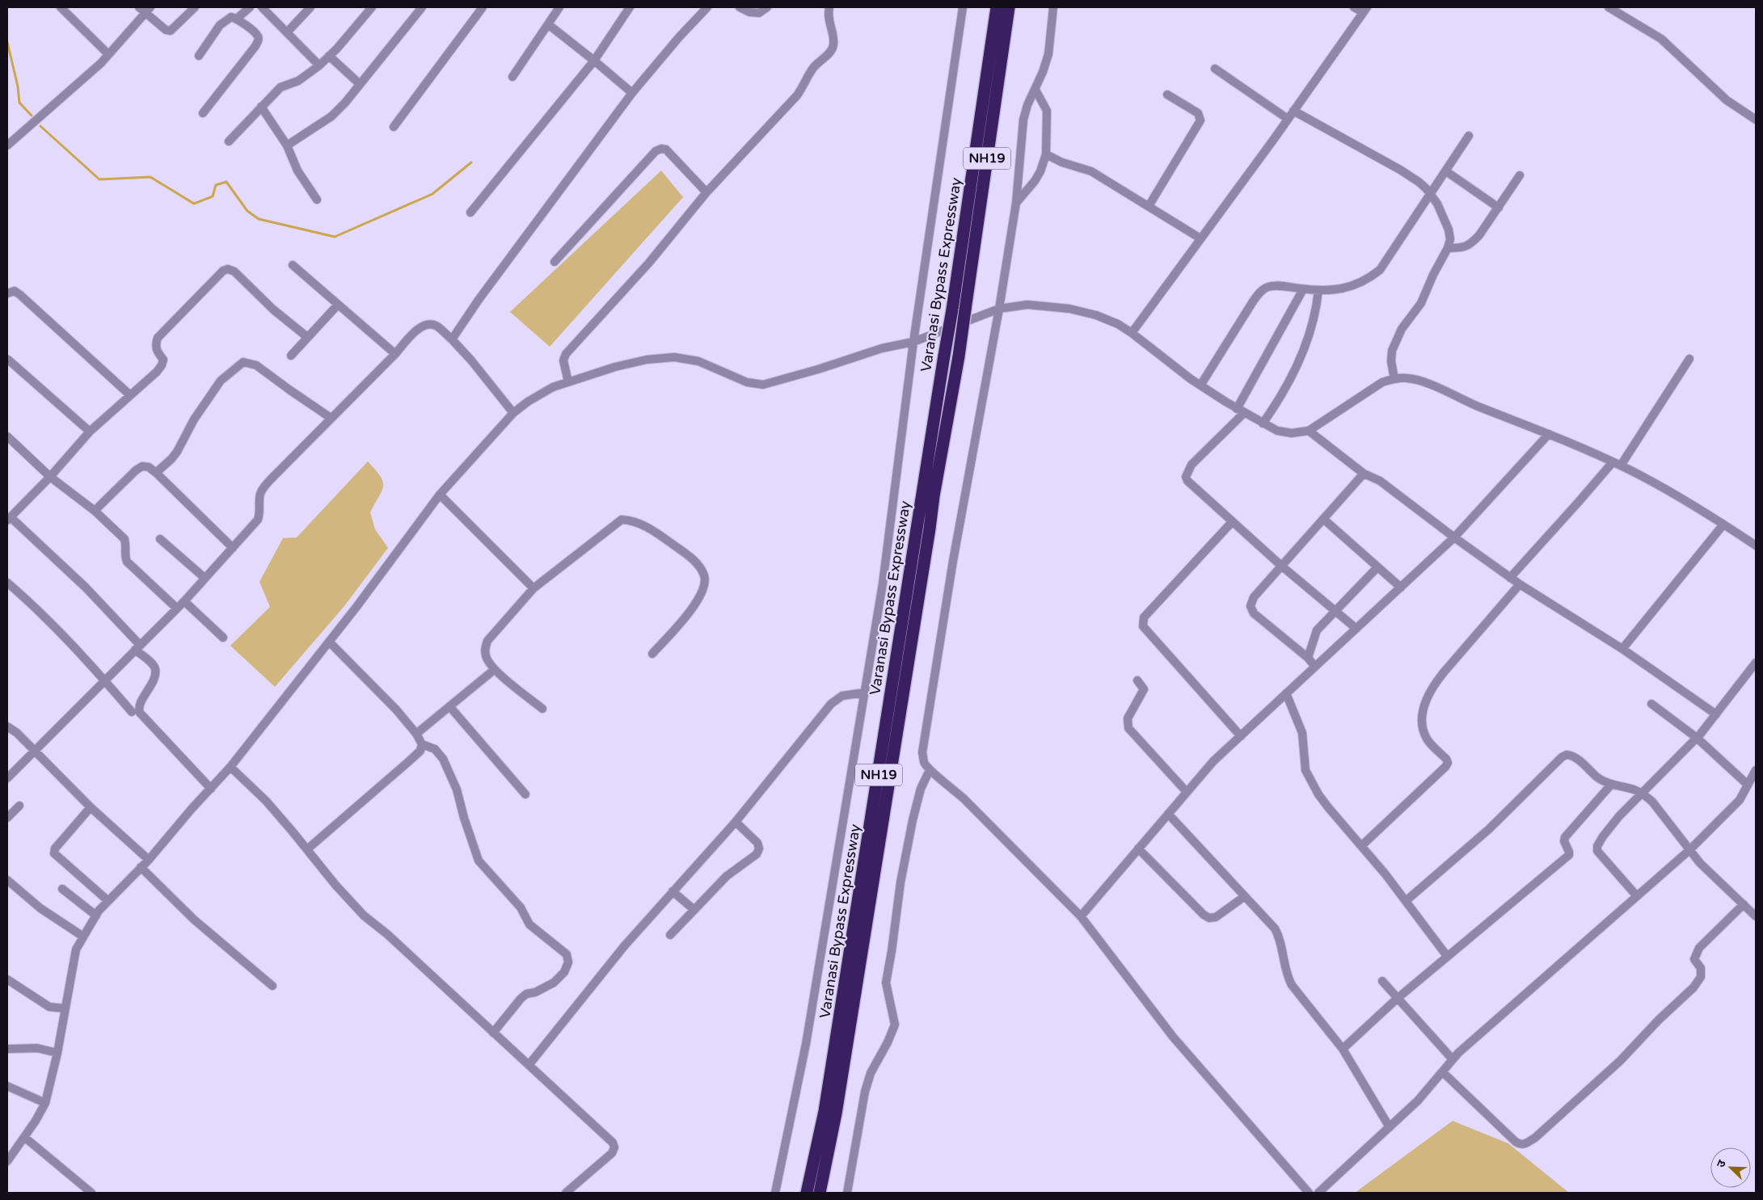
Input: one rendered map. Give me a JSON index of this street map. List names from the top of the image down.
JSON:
{
  "streets": {
    "highway": ["NH19", "Varanasi Bypass Expressway"]
  },
  "north": "top left"
}
